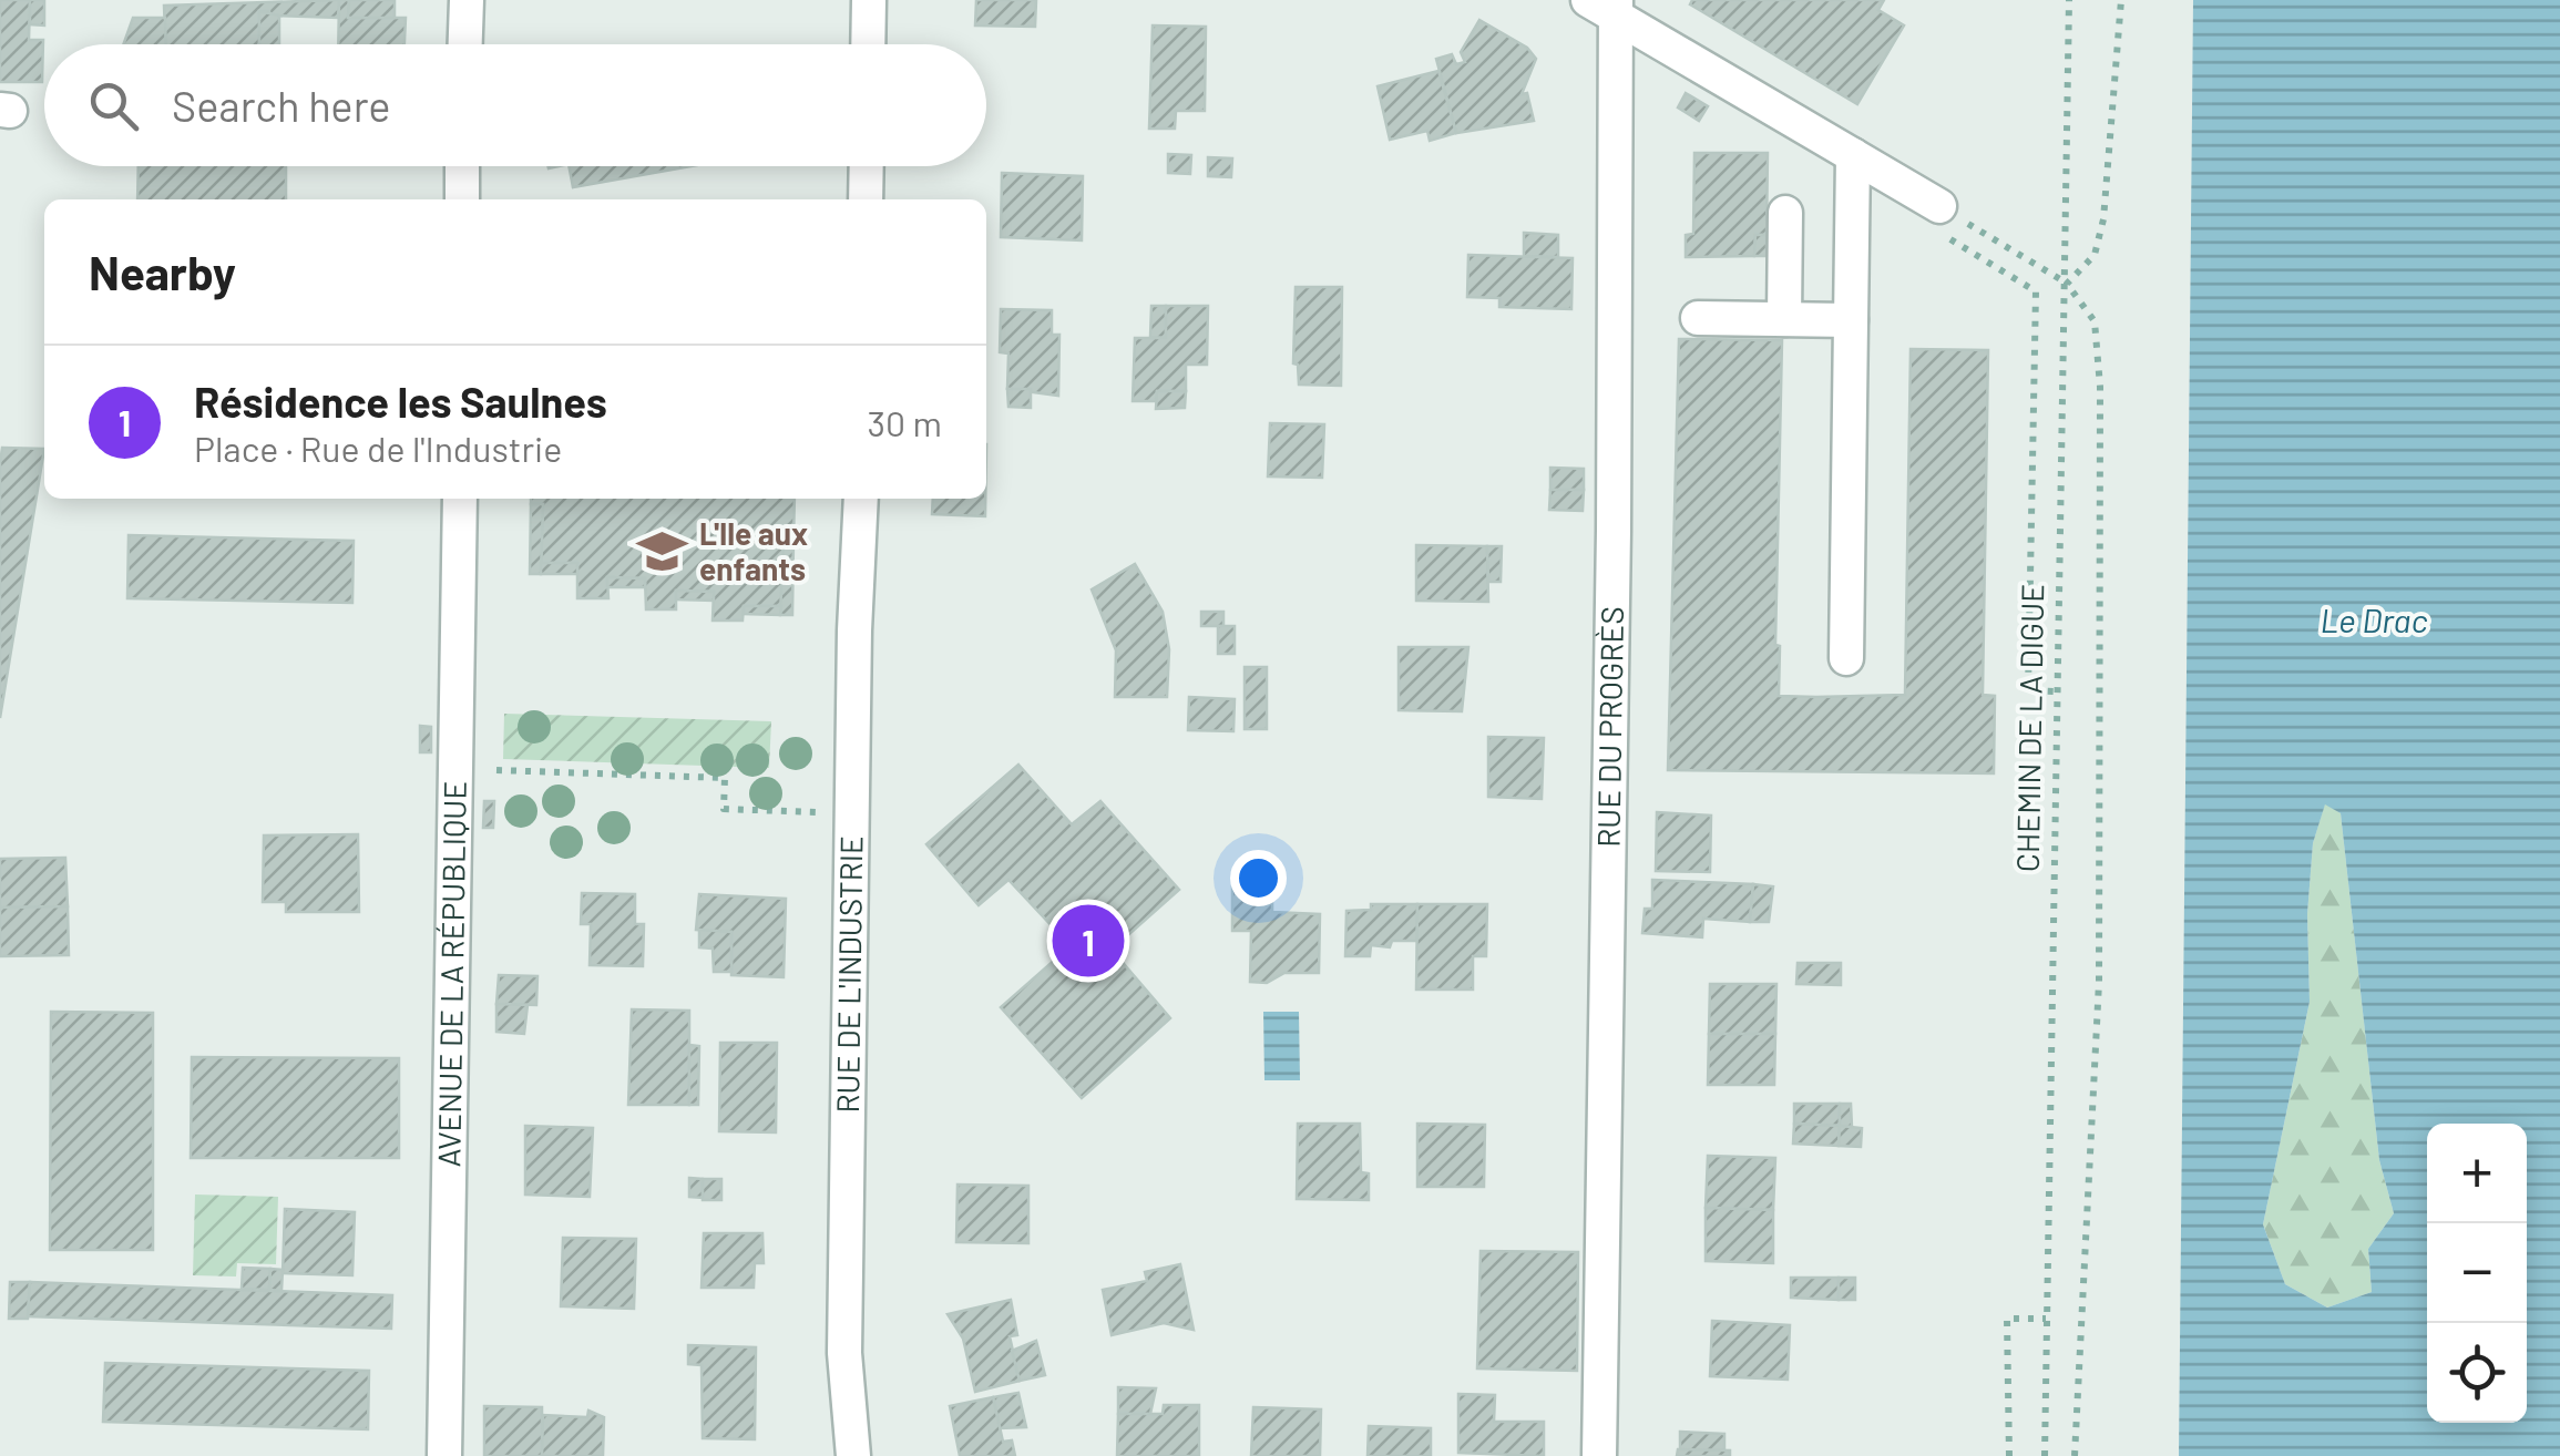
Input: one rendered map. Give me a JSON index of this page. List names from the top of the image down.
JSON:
{
  "streets": {
    "street": ["RUE DU PROGRÈS", "AVENUE DE LA RÉPUBLIQUE", "RUE DE L'INDUSTRIE"],
    "path": ["CHEMIN DE LA DIGUE"]
  },
  "water": ["Le Drac"],
  "places": {
    "school or university": ["L'Ile aux enfants"]
  },
  "page": {
    "search": "Search here",
    "heading": "Nearby",
    "list": [
      {
        "mark": "1",
        "name": "Résidence les Saulnes",
        "note": "Place · Rue de l'Industrie",
        "value": "30 m"
      }
    ],
    "pins": "1",
    "map_buttons": ["+", "−"]
  }
}
